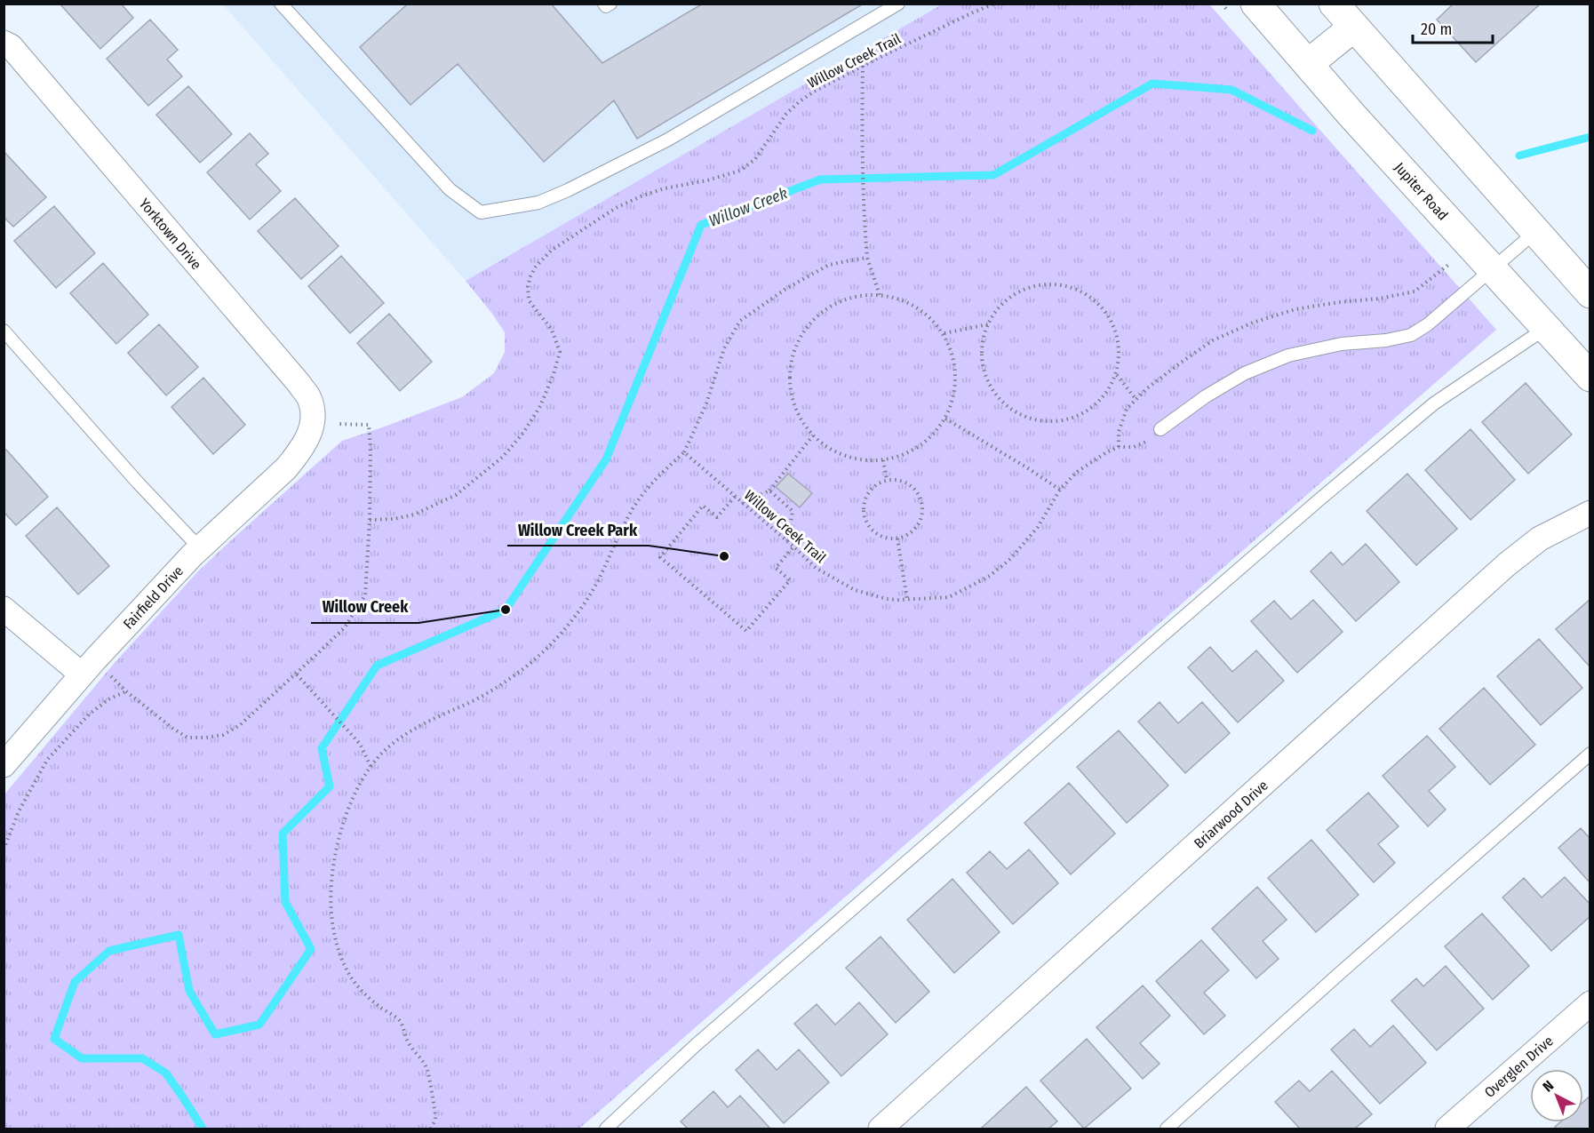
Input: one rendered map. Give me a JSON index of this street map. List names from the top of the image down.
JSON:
{
  "streets": {
    "main road": ["Jupiter Road"],
    "street": [
      "Yorktown Drive",
      "Fairfield Drive",
      "Briarwood Drive",
      "Overglen Drive"
    ],
    "path": ["Willow Creek Trail"]
  },
  "crossings": [
    ["Yorktown Drive", "Fairfield Drive"]
  ],
  "water": ["Willow Creek"],
  "places": ["Willow Creek Park", "Willow Creek"],
  "scale_bar": "20 m",
  "north": "top left"
}
